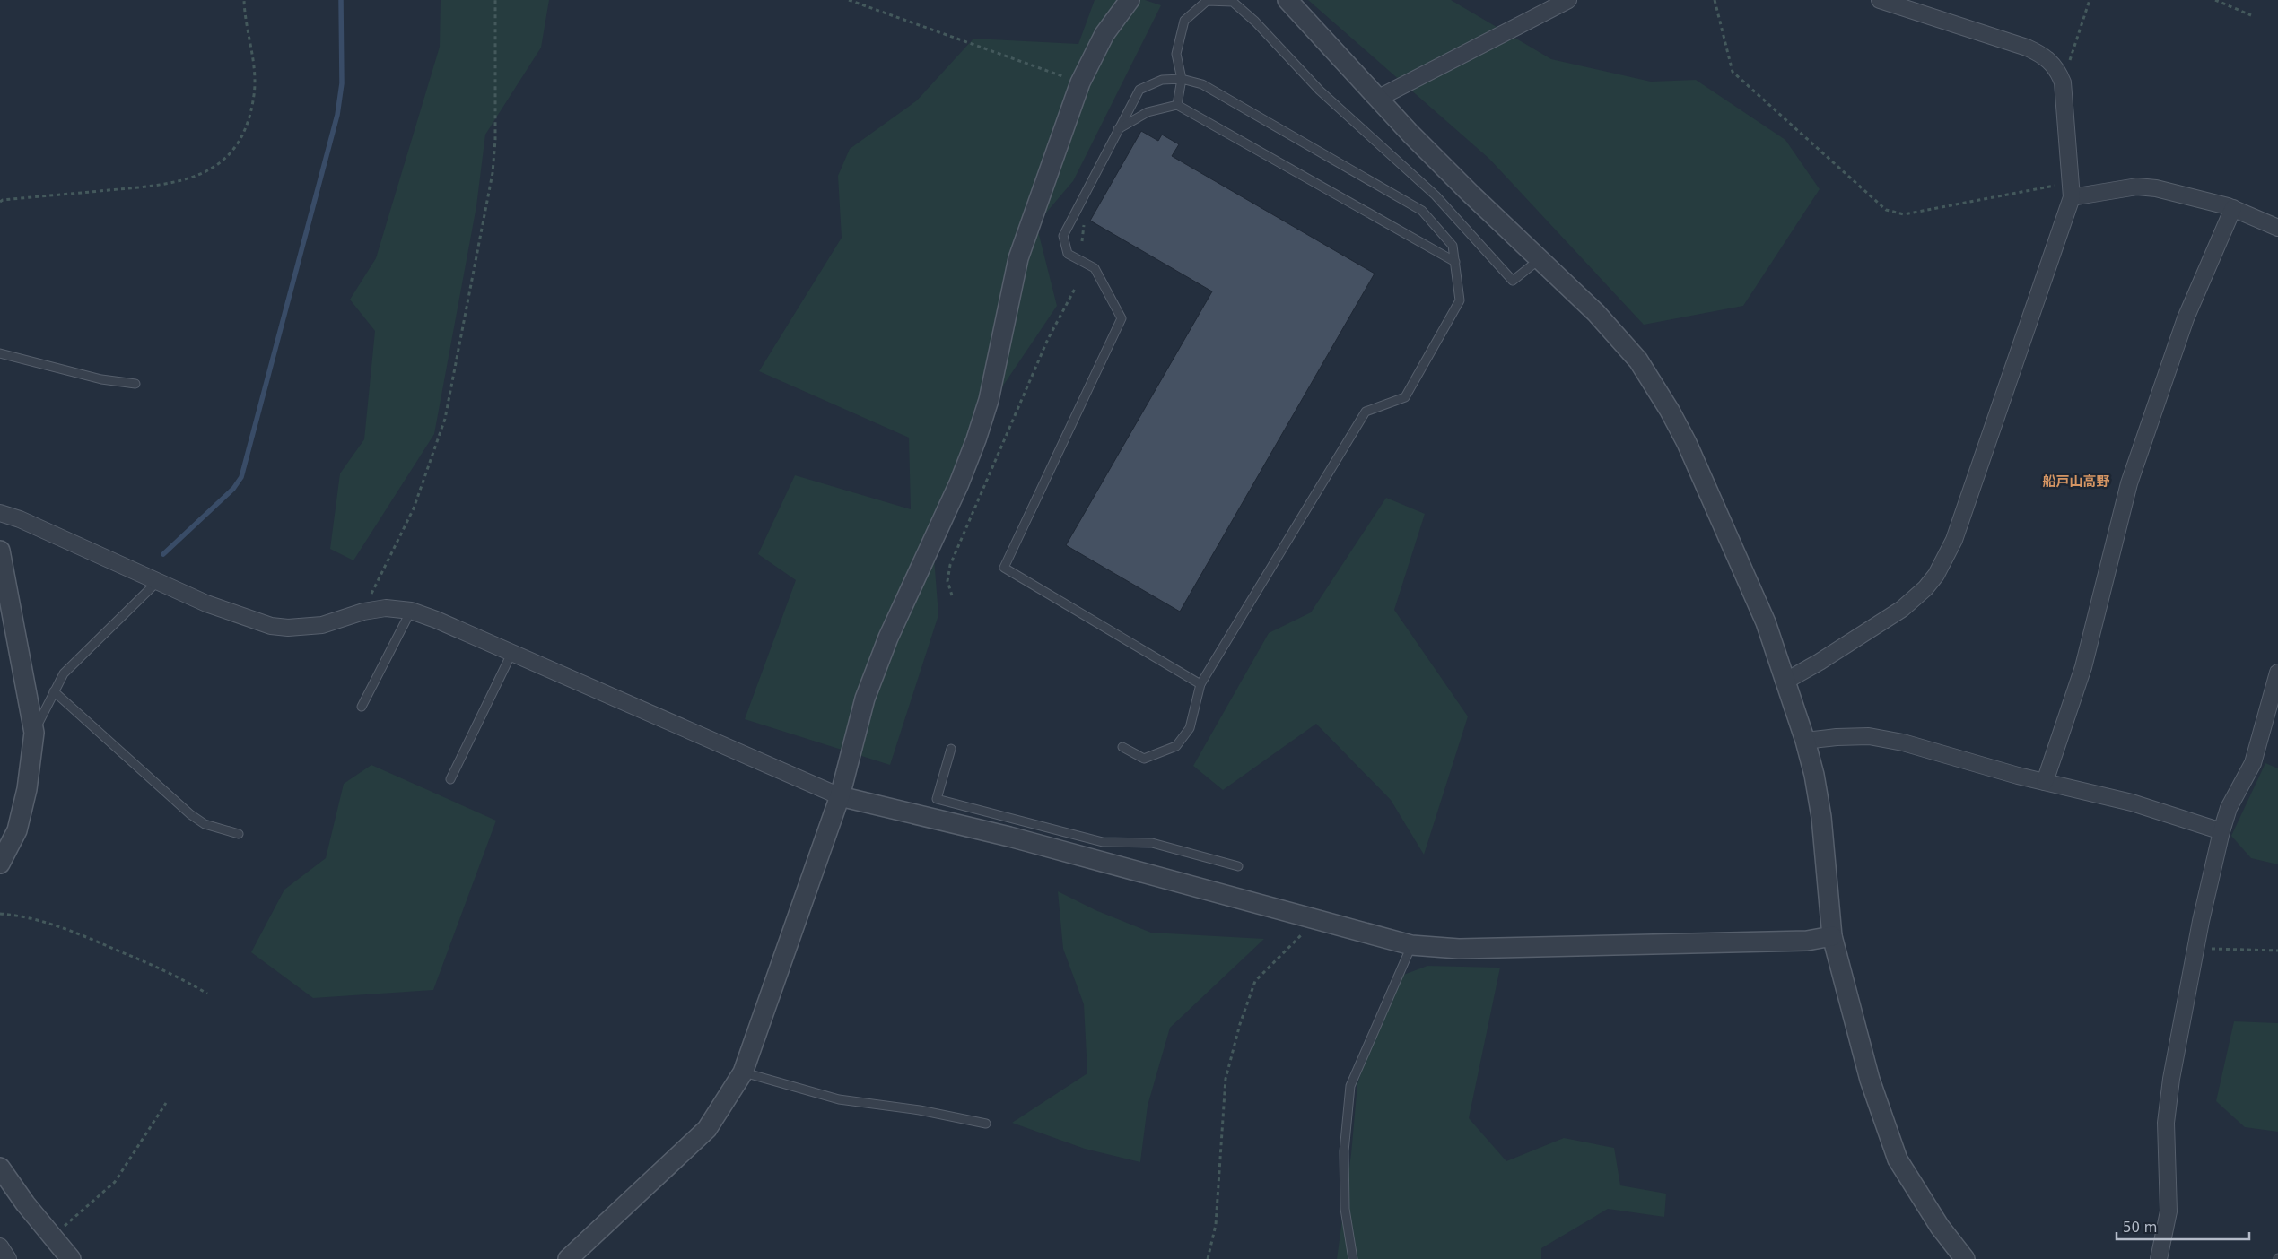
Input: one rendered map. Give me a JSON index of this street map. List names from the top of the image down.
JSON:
{
  "districts": ["船戸山高野"],
  "scale_bar": "50 m"
}
